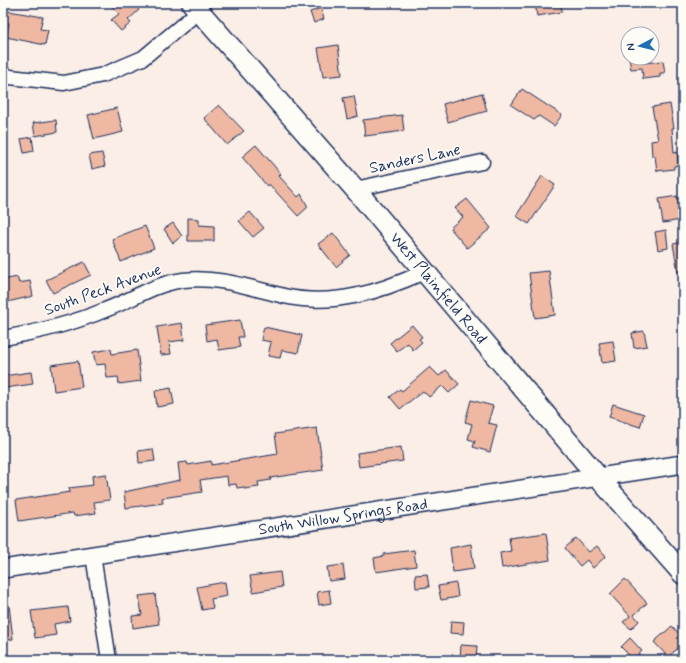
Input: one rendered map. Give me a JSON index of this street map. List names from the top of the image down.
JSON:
{
  "streets": {
    "main road": ["West Plainfield Road"],
    "street": ["Sanders Lane", "South Peck Avenue", "South Willow Springs Road"]
  },
  "crossings": [
    ["Sanders Lane", "West Plainfield Road"],
    ["West Plainfield Road", "South Peck Avenue"],
    ["West Plainfield Road", "South Willow Springs Road"]
  ],
  "north": "left"
}
